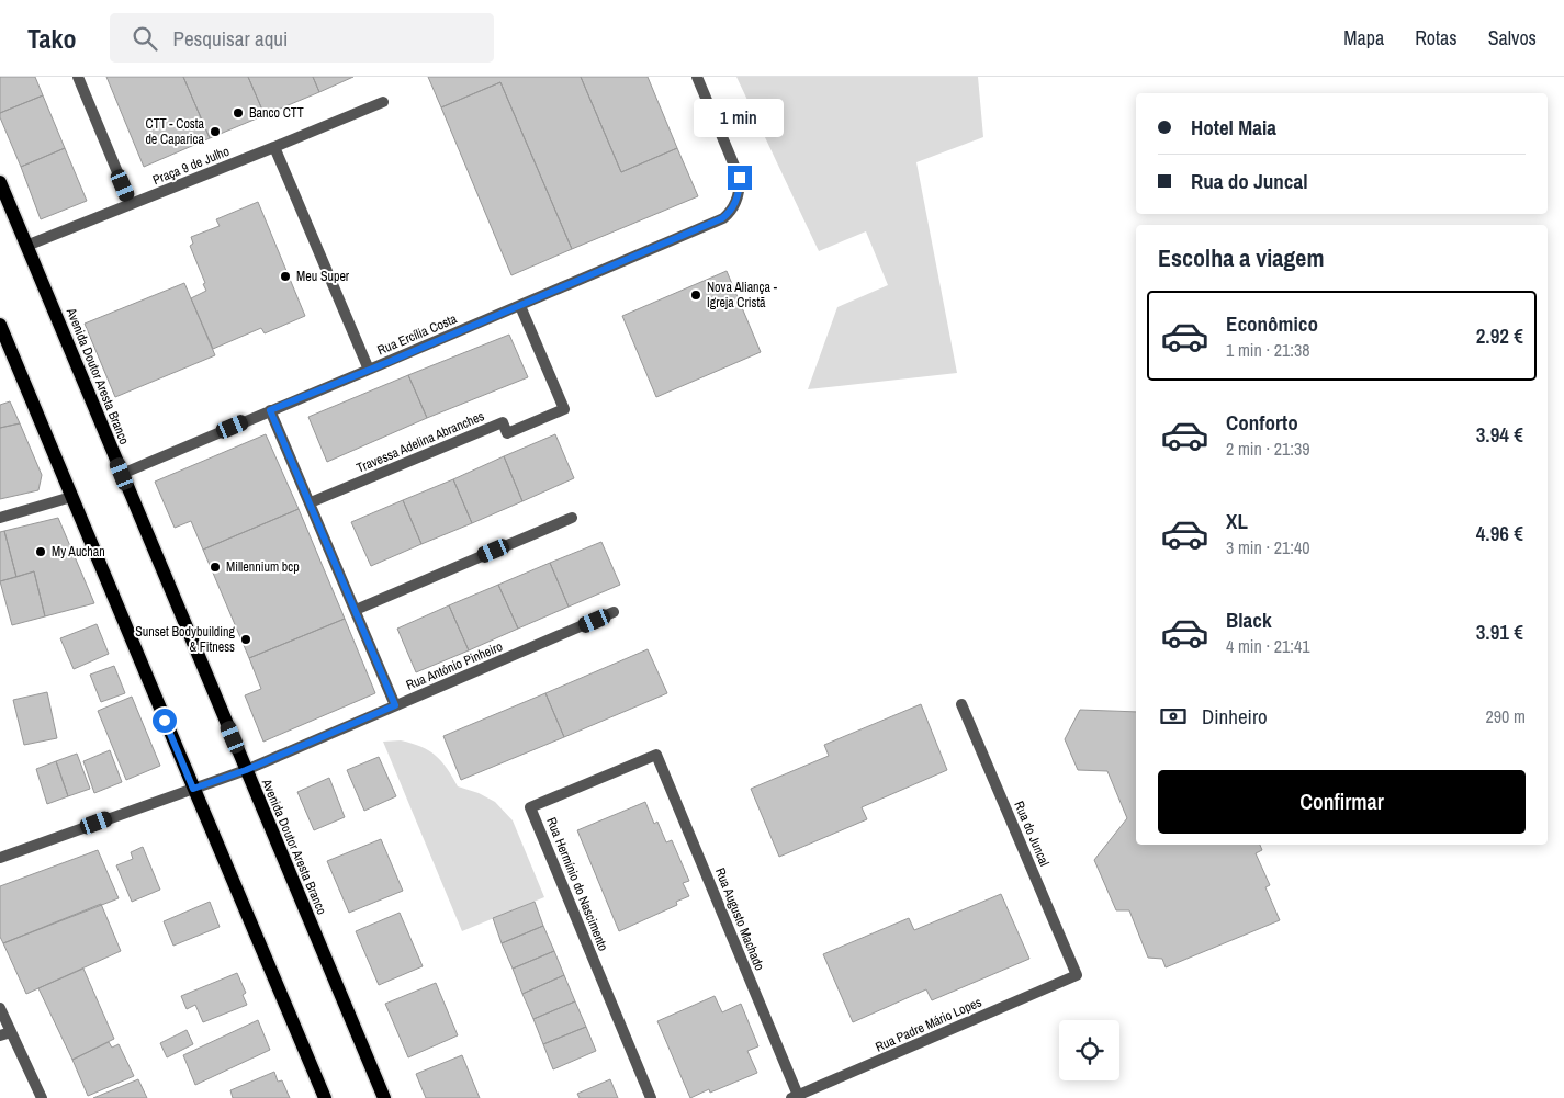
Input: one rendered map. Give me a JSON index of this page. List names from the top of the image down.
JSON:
{
  "streets": {
    "main road": ["Avenida Doutor Aresta Branco"],
    "street": [
      "Praça 9 de Julho",
      "Rua Ercília Costa",
      "Travessa Adelina Abranches",
      "Rua António Pinheiro",
      "Rua do Juncal",
      "Rua Hermínio do Nascimento",
      "Rua Augusto Machado",
      "Rua Padre Mário Lopes"
    ]
  },
  "crossings": [
    ["Praça 9 de Julho", "Avenida Doutor Aresta Branco"],
    ["Rua Ercília Costa", "Avenida Doutor Aresta Branco"],
    ["Rua Ercília Costa", "Travessa Adelina Abranches"],
    ["Avenida Doutor Aresta Branco", "Rua António Pinheiro"],
    ["Rua do Juncal", "Rua Padre Mário Lopes"],
    ["Rua Hermínio do Nascimento", "Rua Augusto Machado"],
    ["Rua Augusto Machado", "Rua Padre Mário Lopes"]
  ],
  "places": [
    "Banco CTT",
    "CTT - Costa de Caparica",
    "Meu Super",
    "Nova Aliança - Igreja Cristã",
    "My Auchan",
    "Millennium bcp",
    "Sunset Bodybuilding & Fitness"
  ],
  "page": {
    "header": "Tako",
    "search": "Pesquisar aqui",
    "nav": ["Mapa", "Rotas", "Salvos"],
    "banner": ["Hotel Maia", "Rua do Juncal"],
    "bubble": "1 min",
    "heading": "Escolha a viagem",
    "list": [
      {
        "name": "Econômico",
        "note": "1 min · 21:38",
        "value": "2.92 €"
      },
      {
        "name": "Conforto",
        "note": "2 min · 21:39",
        "value": "3.94 €"
      },
      {
        "name": "XL",
        "note": "3 min · 21:40",
        "value": "4.96 €"
      },
      {
        "name": "Black",
        "note": "4 min · 21:41",
        "value": "3.91 €"
      }
    ],
    "pay": ["Dinheiro", "290 m"],
    "buttons": "Confirmar"
  }
}
